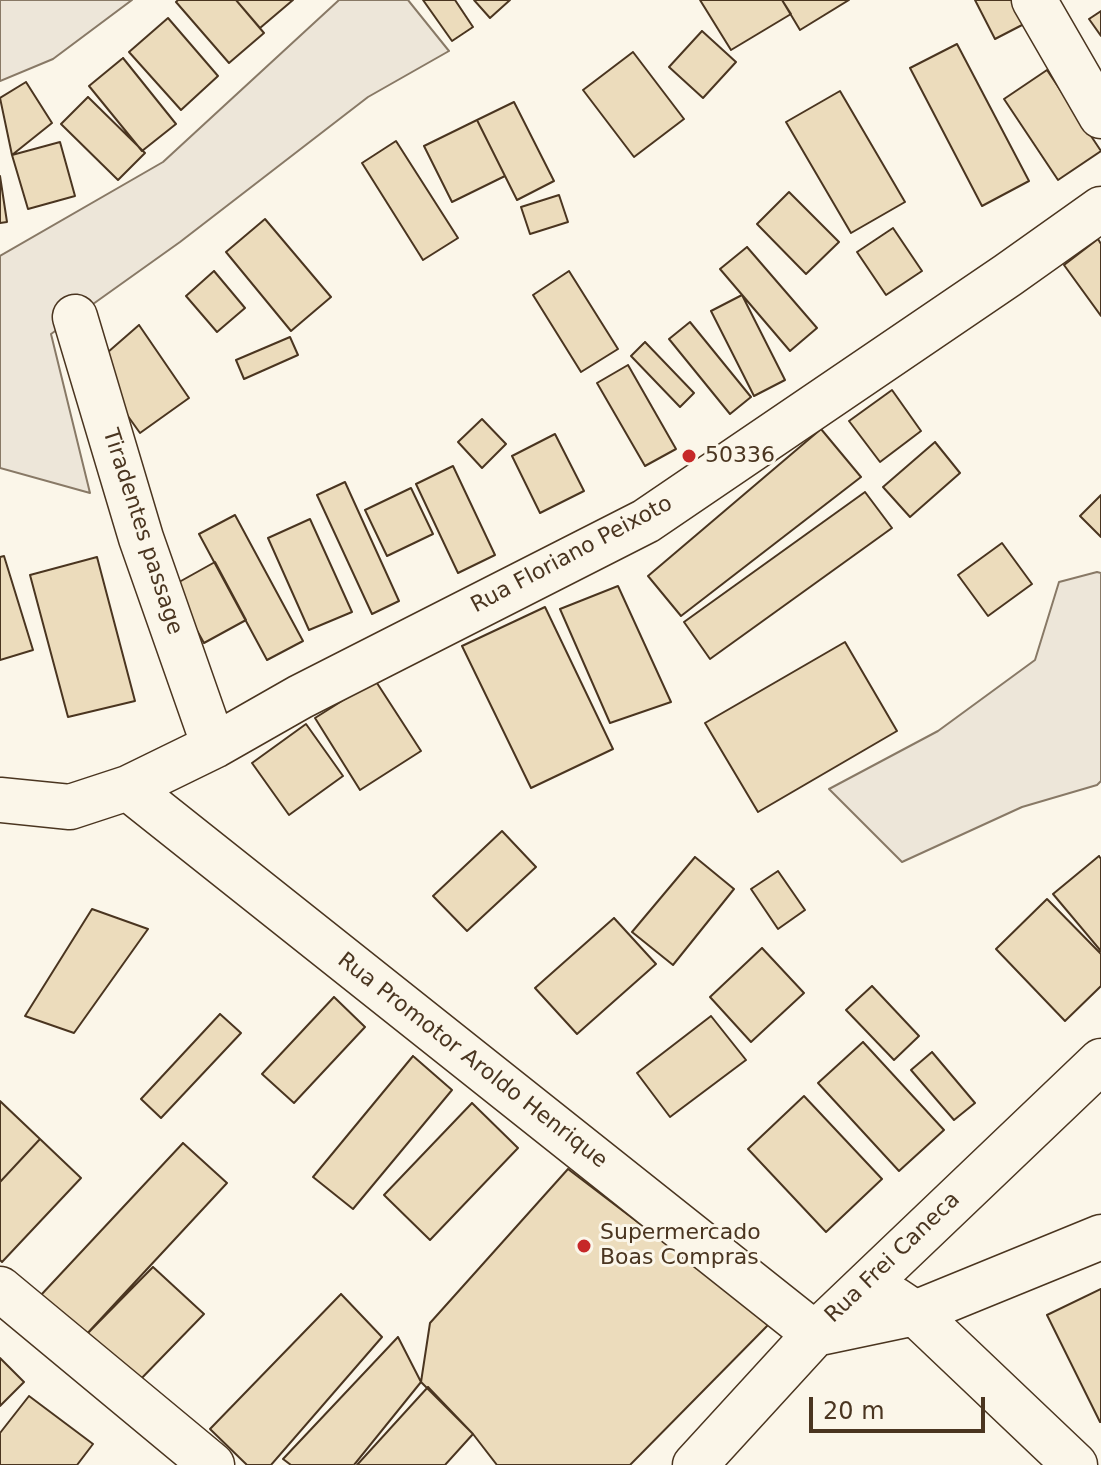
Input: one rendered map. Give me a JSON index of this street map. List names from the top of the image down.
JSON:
{
  "streets": {
    "street": [
      "Tiradentes passage",
      "Rua Floriano Peixoto",
      "Rua Promotor Aroldo Henrique",
      "Rua Frei Caneca"
    ]
  },
  "crossings": [
    ["Tiradentes passage", "Rua Floriano Peixoto"],
    ["Rua Floriano Peixoto", "Rua Promotor Aroldo Henrique"],
    ["Rua Promotor Aroldo Henrique", "Rua Frei Caneca"]
  ],
  "places": ["50336", "Supermercado Boas Compras"],
  "scale_bar": "20 m"
}
